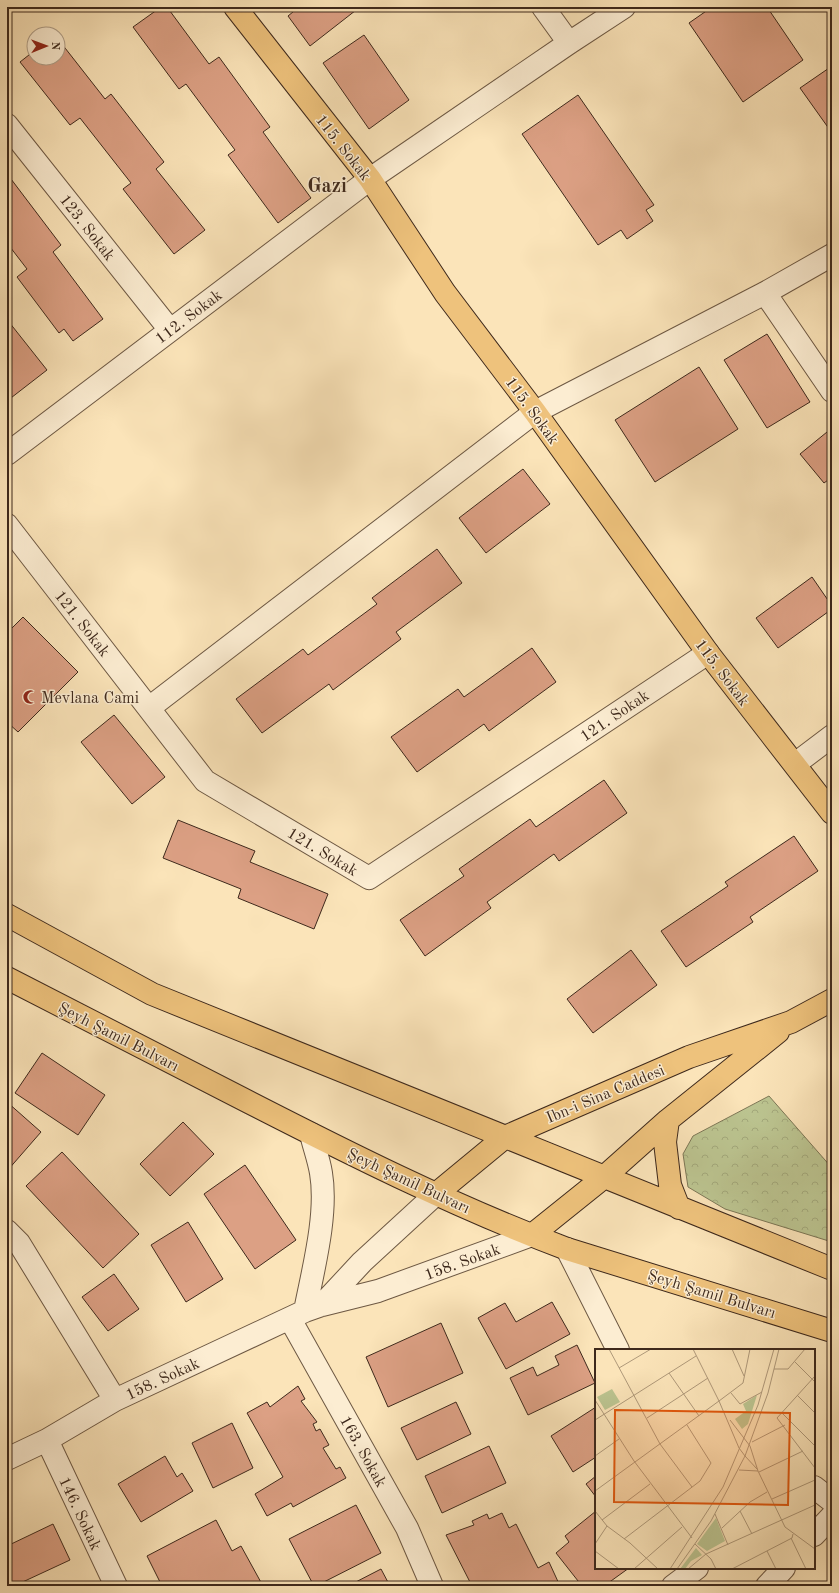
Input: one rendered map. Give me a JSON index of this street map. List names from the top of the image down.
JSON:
{
  "streets": {
    "main road": ["115. Sokak", "Şeyh Şamil Bulvarı", "Ibn-i Sina Caddesi"],
    "street": [
      "123. Sokak",
      "112. Sokak",
      "121. Sokak",
      "158. Sokak",
      "163. Sokak",
      "146. Sokak"
    ]
  },
  "crossings": [
    ["115. Sokak", "112. Sokak"],
    ["115. Sokak", "121. Sokak"],
    ["123. Sokak", "112. Sokak"],
    ["Şeyh Şamil Bulvarı", "Ibn-i Sina Caddesi"],
    ["Şeyh Şamil Bulvarı", "158. Sokak"],
    ["Ibn-i Sina Caddesi", "158. Sokak"],
    ["158. Sokak", "163. Sokak"],
    ["158. Sokak", "146. Sokak"]
  ],
  "districts": ["Gazi"],
  "places": {
    "mosque": ["Mevlana Cami"]
  },
  "north": "right"
}
